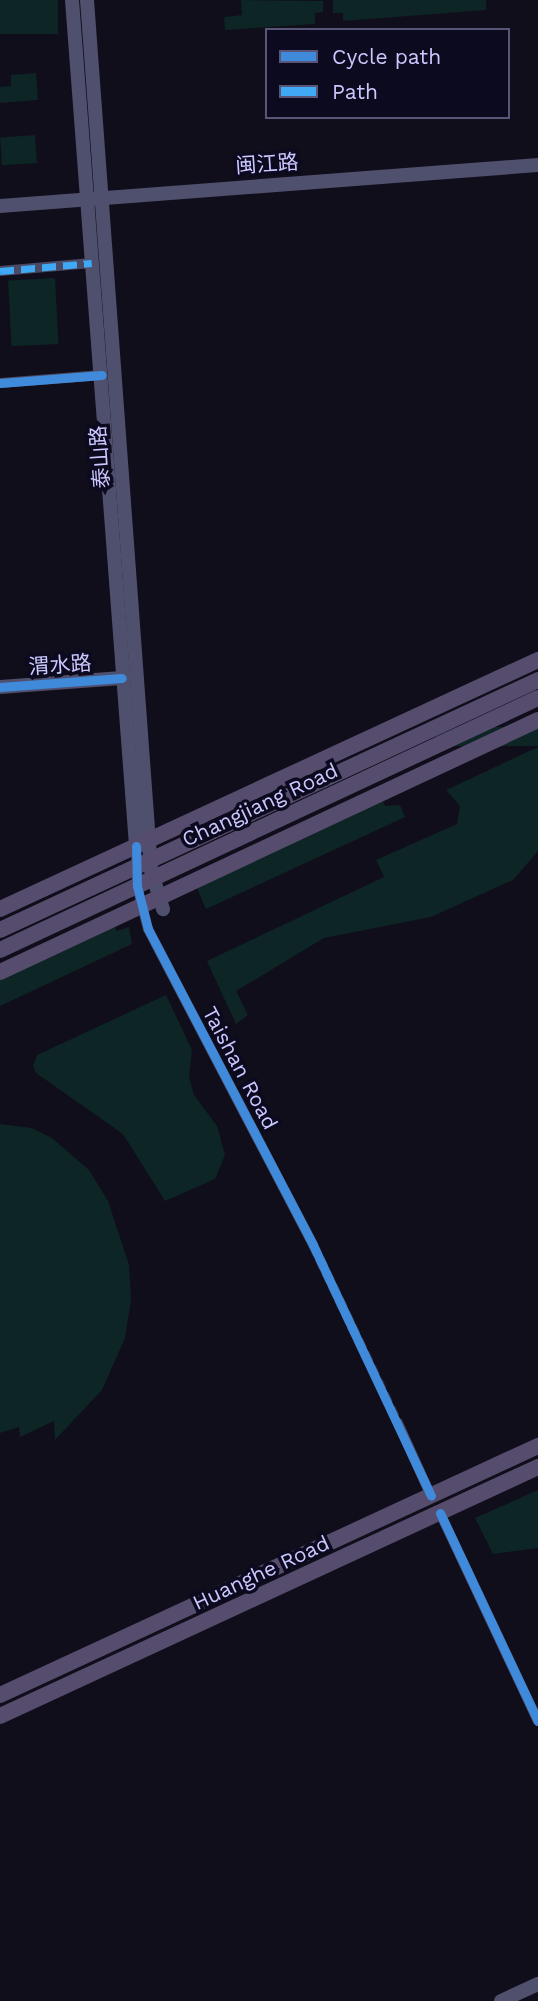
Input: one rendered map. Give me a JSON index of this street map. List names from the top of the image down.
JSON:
{
  "streets": {
    "main road": [
      "闽江路",
      "泰山路",
      "渭水路",
      "Changjiang Road",
      "Huanghe Road"
    ],
    "street": ["Taishan Road"]
  },
  "crossings": [
    ["闽江路", "泰山路"],
    ["泰山路", "渭水路"],
    ["泰山路", "Changjiang Road"],
    ["泰山路", "Taishan Road"]
  ],
  "legend": ["Cycle path", "Path"]
}
